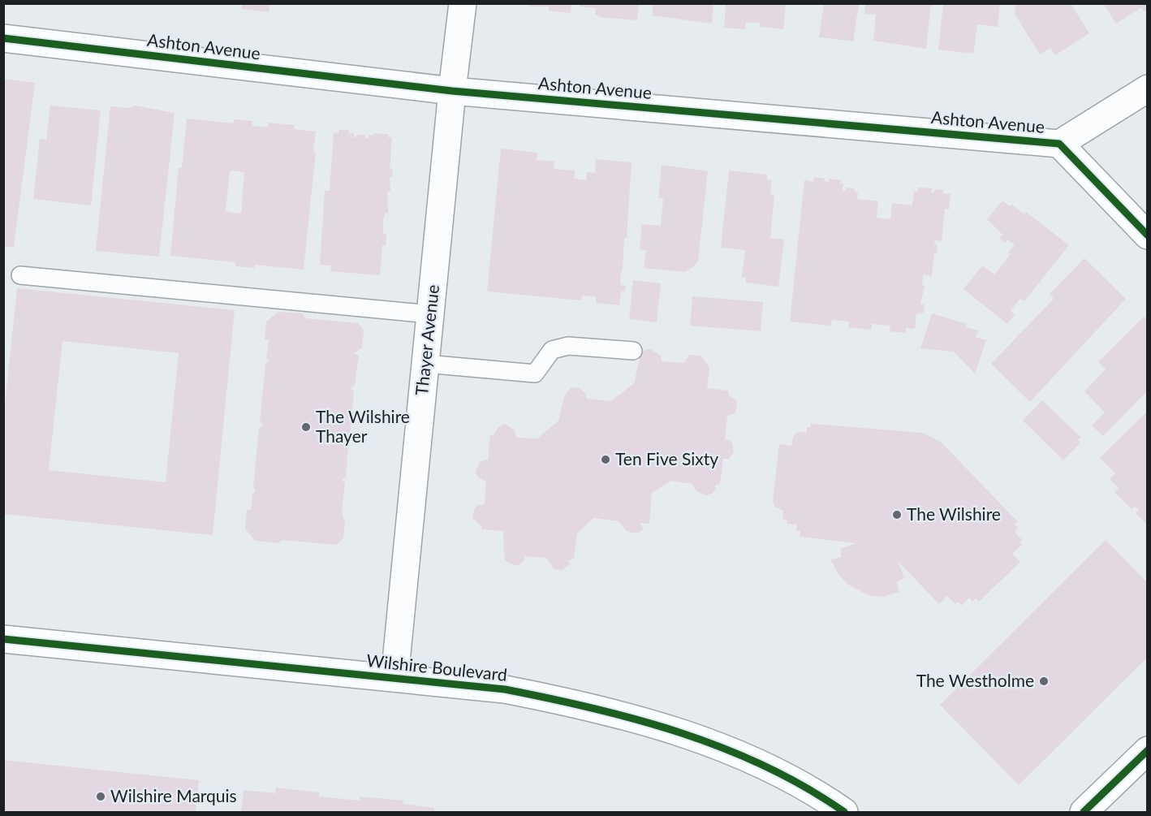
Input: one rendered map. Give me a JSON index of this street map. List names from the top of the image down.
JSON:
{
  "streets": {
    "street": ["Ashton Avenue", "Thayer Avenue", "Wilshire Boulevard"]
  },
  "crossings": [
    ["Ashton Avenue", "Thayer Avenue"],
    ["Thayer Avenue", "Wilshire Boulevard"]
  ],
  "places": [
    "The Wilshire Thayer",
    "Ten Five Sixty",
    "The Wilshire",
    "The Westholme",
    "Wilshire Marquis"
  ]
}
